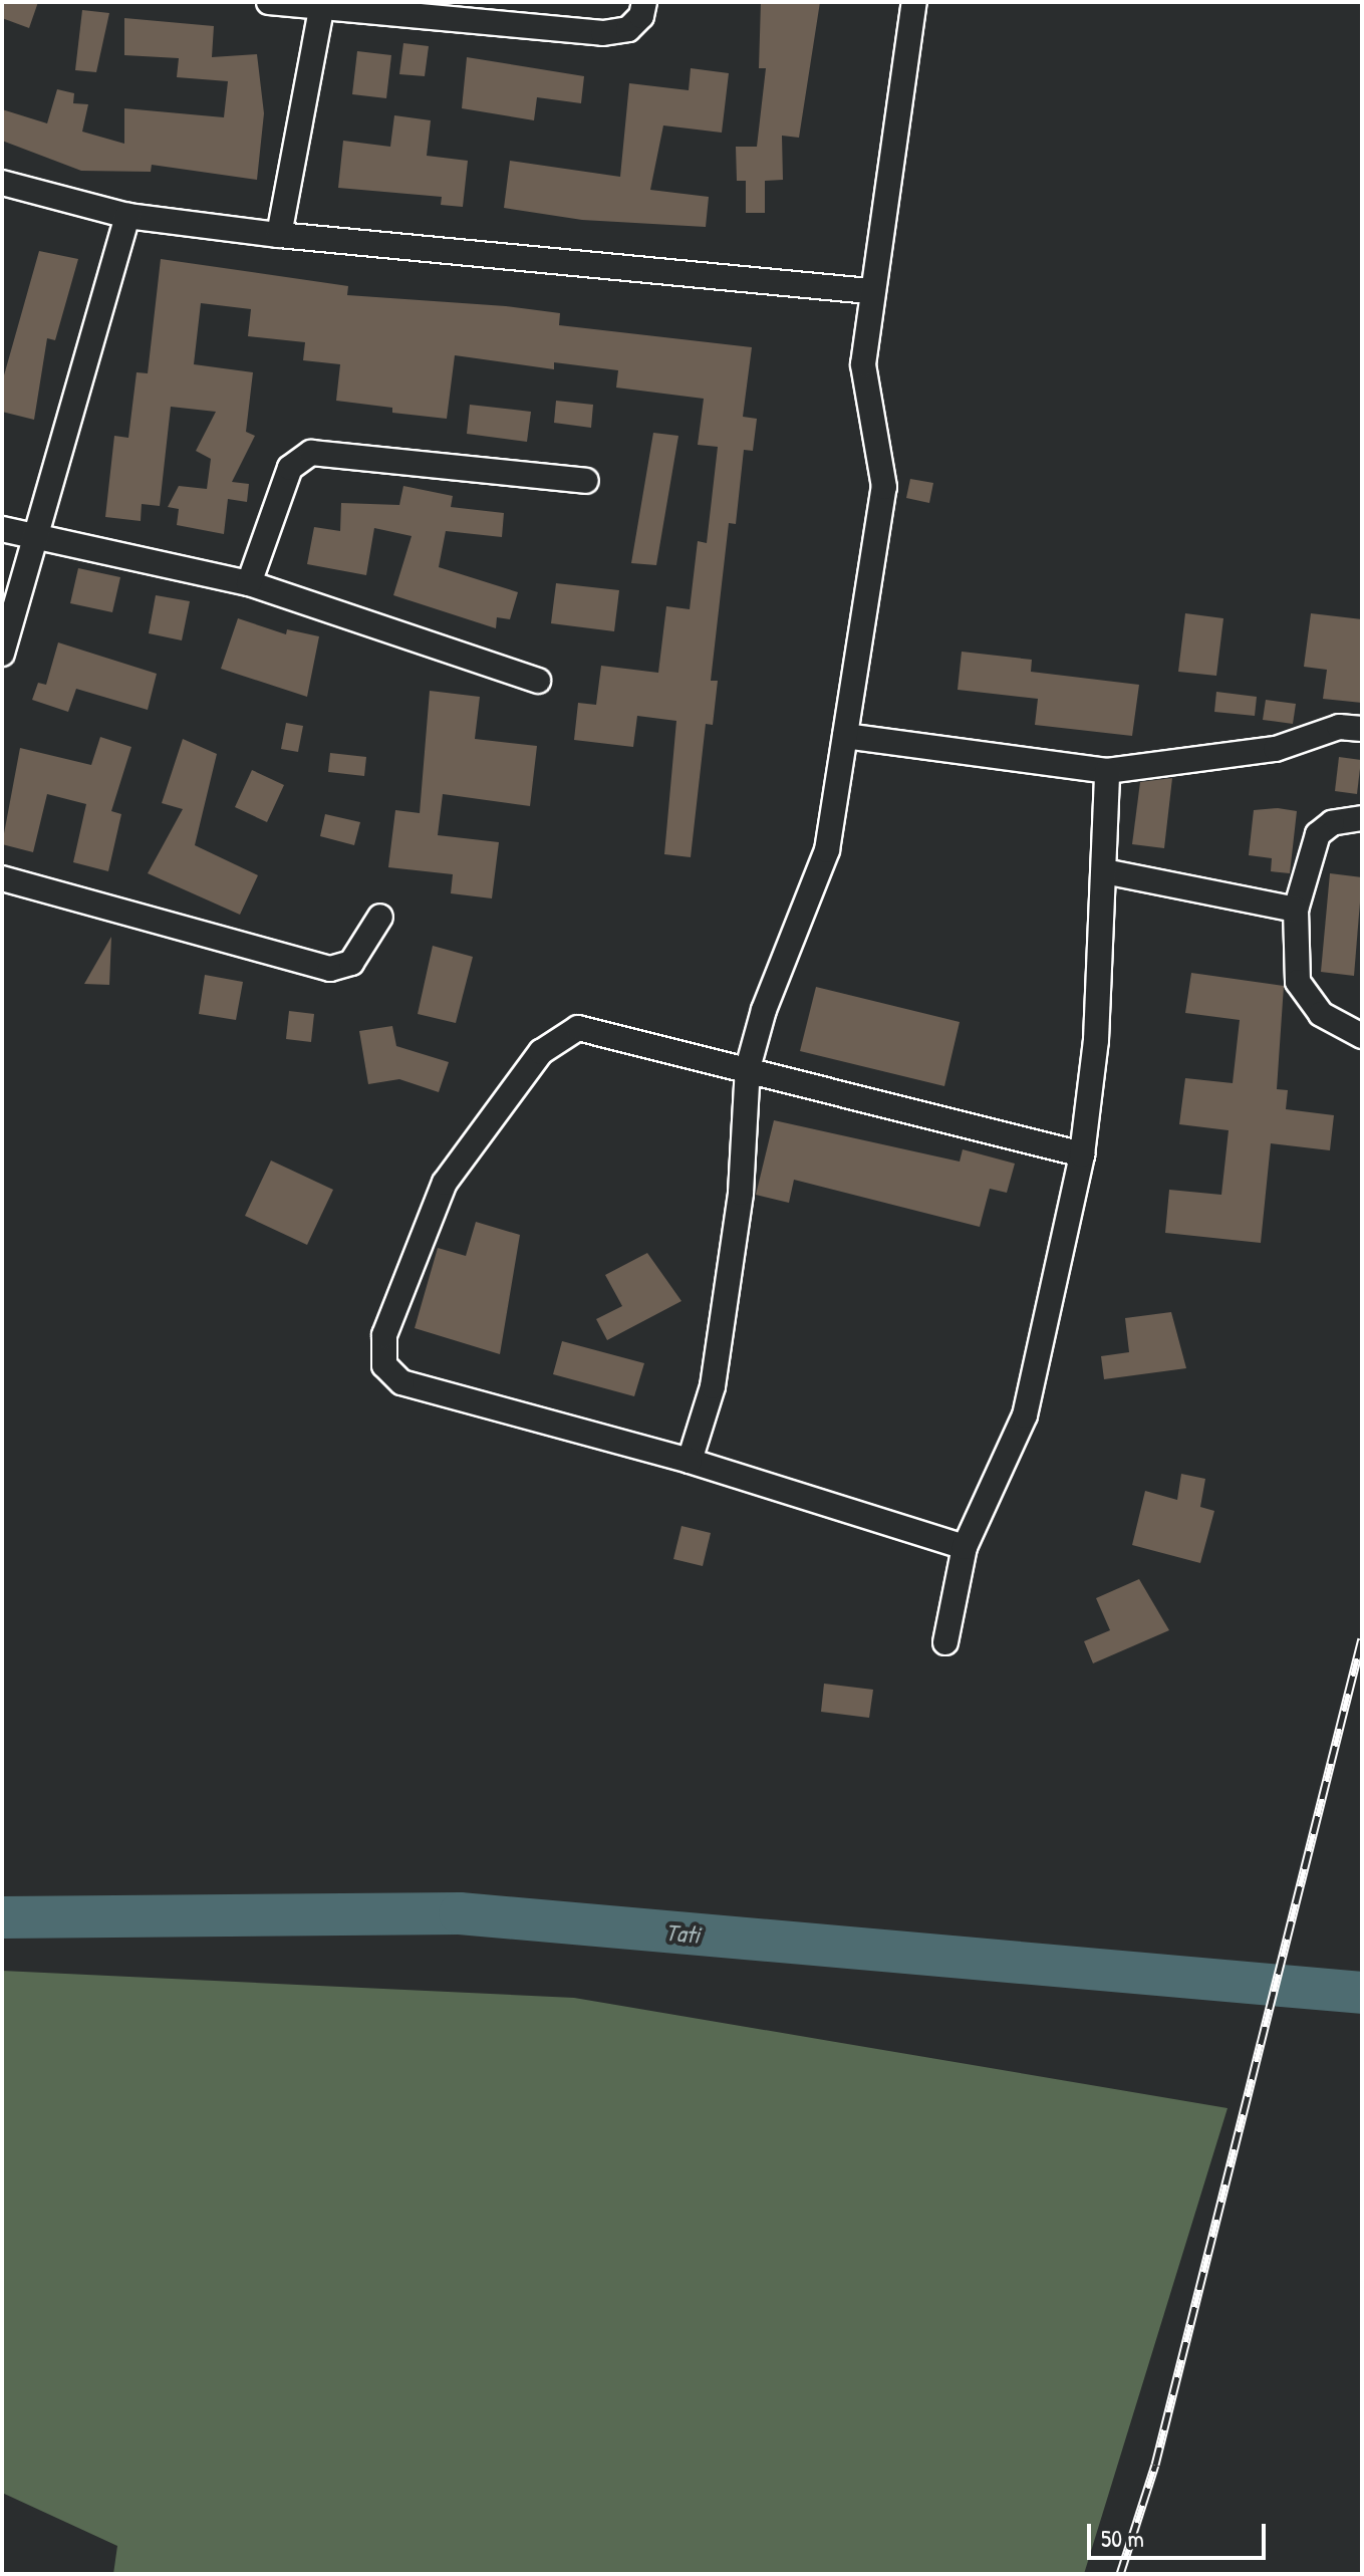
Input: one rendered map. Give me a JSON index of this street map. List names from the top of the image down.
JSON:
{
  "water": ["Tati"],
  "scale_bar": "50 m"
}
